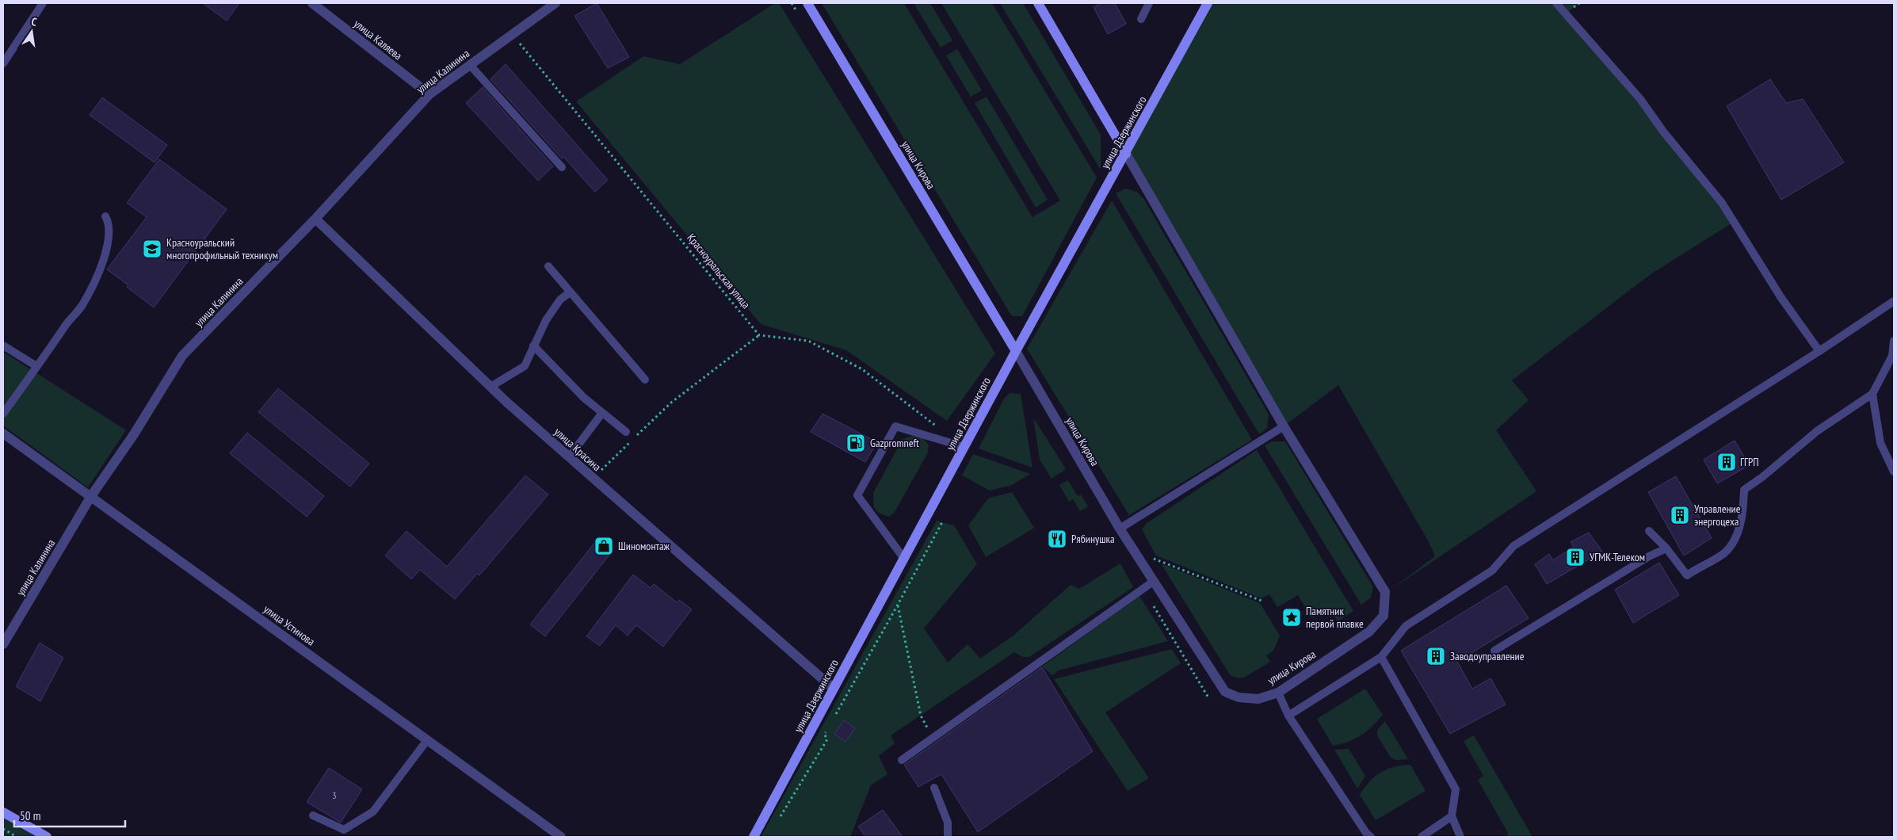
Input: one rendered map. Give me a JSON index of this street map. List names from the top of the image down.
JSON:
{
  "streets": {
    "street": [
      "улица Каляева",
      "улица Калинина",
      "улица Дзержинского",
      "улица Кирова",
      "улица Красина",
      "улица Устинова"
    ],
    "path": ["Красноуральская улица"]
  },
  "crossings": [
    ["улица Каляева", "улица Калинина"],
    ["улица Калинина", "Красноуральская улица"],
    ["улица Калинина", "улица Красина"],
    ["улица Калинина", "улица Устинова"],
    ["улица Дзержинского", "улица Кирова"],
    ["улица Дзержинского", "улица Красина"]
  ],
  "places": {
    "school or university": ["Красноуральский многопрофильный техникум"],
    "fuel station": ["Gazpromneft"],
    "building": [
      "ГГРП",
      "Управление энергоцеха",
      "УГМК-Телеком",
      "Заводоуправление"
    ],
    "restaurant": ["Рябинушка"],
    "shop": ["Шиномонтаж"],
    "place": ["Памятник первой плавке"]
  },
  "house_numbers": ["3"],
  "scale_bar": "50 m",
  "north": "top"
}
